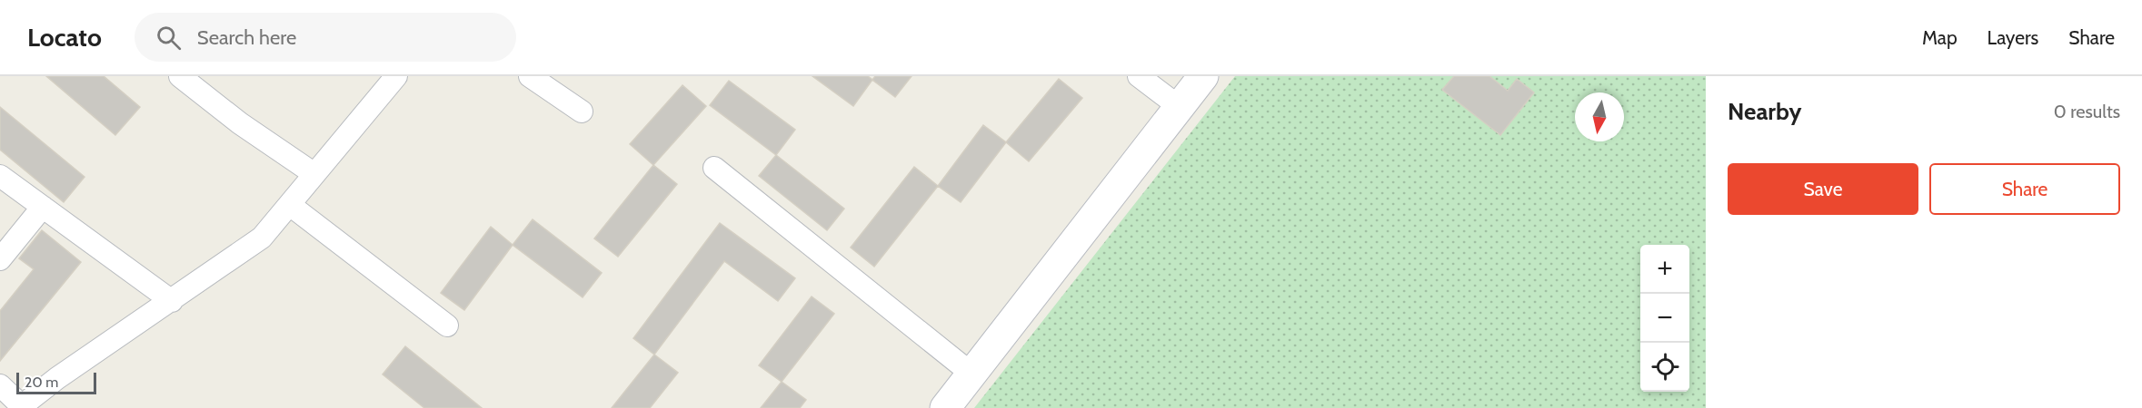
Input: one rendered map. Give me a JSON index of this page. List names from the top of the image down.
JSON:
{
  "scale_bar": "20 m",
  "north": "bottom",
  "page": {
    "header": "Locato",
    "search": "Search here",
    "nav": ["Map", "Layers", "Share"],
    "heading": ["Nearby", "0 results"],
    "buttons": ["Save", "Share"],
    "map_buttons": ["+", "−"],
    "scale": "20 m"
  }
}
